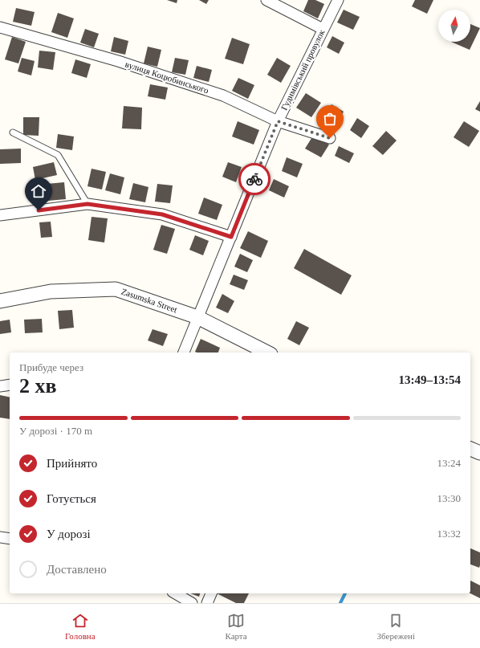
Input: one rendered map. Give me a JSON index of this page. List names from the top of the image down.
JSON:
{
  "streets": {
    "street": ["Гудимівський провулок", "вулиця Коцюбинського", "Zasumska Street"]
  },
  "crossings": [
    ["Гудимівський провулок", "вулиця Коцюбинського"],
    ["Гудимівський провулок", "Zasumska Street"]
  ],
  "north": "top",
  "page": {
    "heading": ["2 хв", "Прибуде через", "13:49–13:54"],
    "bar": "У дорозі · 170 m",
    "list": [
      ["Прийнято", "13:24"],
      ["Готується", "13:30"],
      ["У дорозі", "13:32"],
      "Доставлено"
    ],
    "tabs": ["Головна", "Карта", "Збережені"]
  }
}
